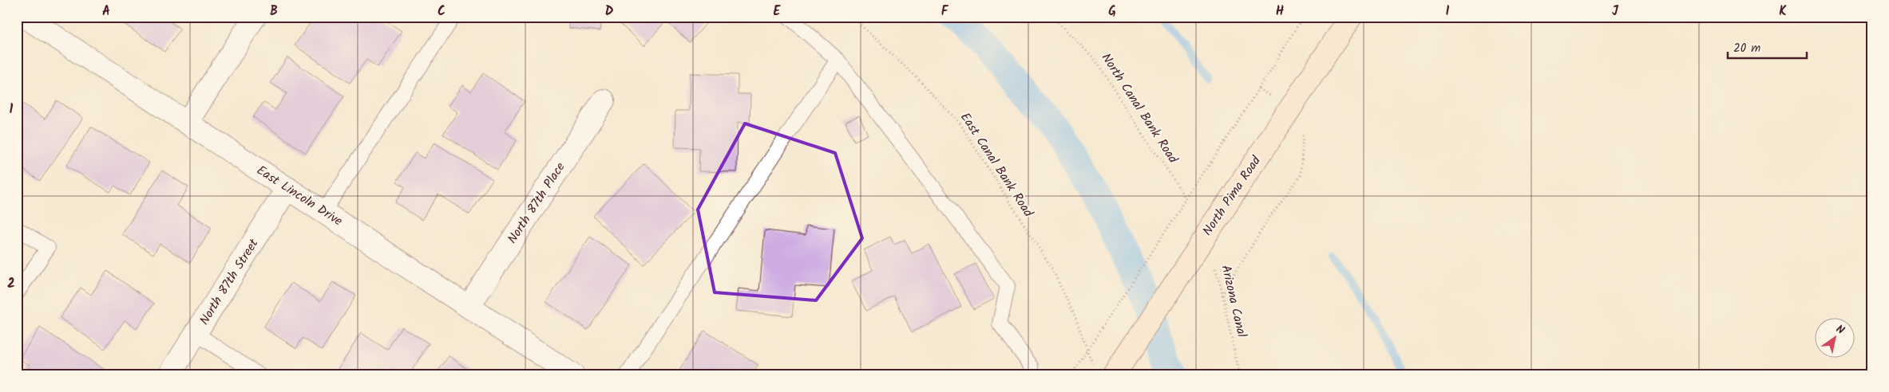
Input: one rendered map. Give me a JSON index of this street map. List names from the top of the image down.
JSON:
{
  "streets": {
    "main road": ["North Pima Road"],
    "street": ["East Lincoln Drive", "North 87th Place", "North 87th Street"],
    "path": ["North Canal Bank Road", "East Canal Bank Road", "Arizona Canal"]
  },
  "crossings": [
    ["East Lincoln Drive", "North 87th Place"],
    ["East Lincoln Drive", "North 87th Street"],
    ["North Pima Road", "Arizona Canal"]
  ],
  "scale_bar": "20 m",
  "north": "top right",
  "grid": {
    "columns": [
      "A",
      "B",
      "C",
      "D",
      "E",
      "F",
      "G",
      "H",
      "I",
      "J",
      "K"
    ],
    "rows": ["1", "2"]
  }
}
